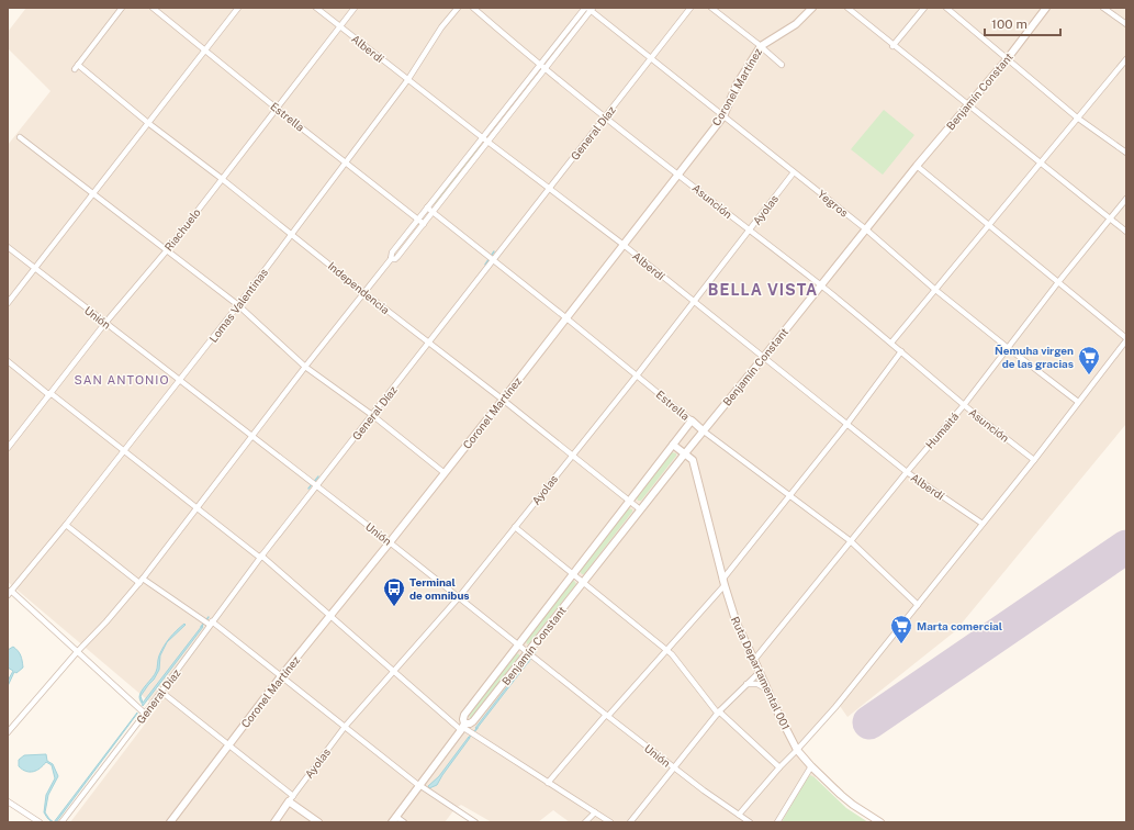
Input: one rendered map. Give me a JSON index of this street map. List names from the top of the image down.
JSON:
{
  "streets": {
    "street": [
      "Alberdí",
      "Coronel Martínez",
      "Benjamín Constant",
      "Estrella",
      "General Díaz",
      "Asunción",
      "Yegros",
      "Ayolas",
      "Riachuelo",
      "Independencia",
      "Lomas Valentinas",
      "Unión",
      "Humaitá",
      "Ruta Departamental 001"
    ]
  },
  "crossings": [
    ["Alberdí", "Coronel Martínez"],
    ["Alberdí", "Benjamín Constant"],
    ["Alberdí", "General Díaz"],
    ["Alberdí", "Ayolas"],
    ["Alberdí", "Riachuelo"],
    ["Alberdí", "Lomas Valentinas"],
    ["Alberdí", "Humaitá"],
    ["Coronel Martínez", "Estrella"],
    ["Coronel Martínez", "Asunción"],
    ["Coronel Martínez", "Yegros"],
    ["Coronel Martínez", "Independencia"],
    ["Coronel Martínez", "Unión"],
    ["Benjamín Constant", "Estrella"],
    ["Benjamín Constant", "Asunción"],
    ["Benjamín Constant", "Yegros"],
    ["Benjamín Constant", "Independencia"],
    ["Benjamín Constant", "Unión"],
    ["Benjamín Constant", "Ruta Departamental 001"],
    ["Estrella", "General Díaz"],
    ["Estrella", "Ayolas"],
    ["Estrella", "Riachuelo"],
    ["Estrella", "Lomas Valentinas"],
    ["Estrella", "Humaitá"],
    ["General Díaz", "Asunción"],
    ["General Díaz", "Yegros"],
    ["General Díaz", "Independencia"],
    ["General Díaz", "Unión"],
    ["Asunción", "Ayolas"],
    ["Asunción", "Humaitá"],
    ["Yegros", "Ayolas"],
    ["Yegros", "Humaitá"],
    ["Ayolas", "Independencia"],
    ["Ayolas", "Unión"],
    ["Riachuelo", "Independencia"],
    ["Riachuelo", "Unión"],
    ["Independencia", "Lomas Valentinas"],
    ["Lomas Valentinas", "Unión"],
    ["Humaitá", "Ruta Departamental 001"]
  ],
  "districts": ["BELLA VISTA", "SAN ANTONIO"],
  "places": {
    "supermarket": ["Ñemuha virgen de las gracias", "Marta comercial"],
    "bus stop": ["Terminal de omnibus"]
  },
  "scale_bar": "100 m"
}
